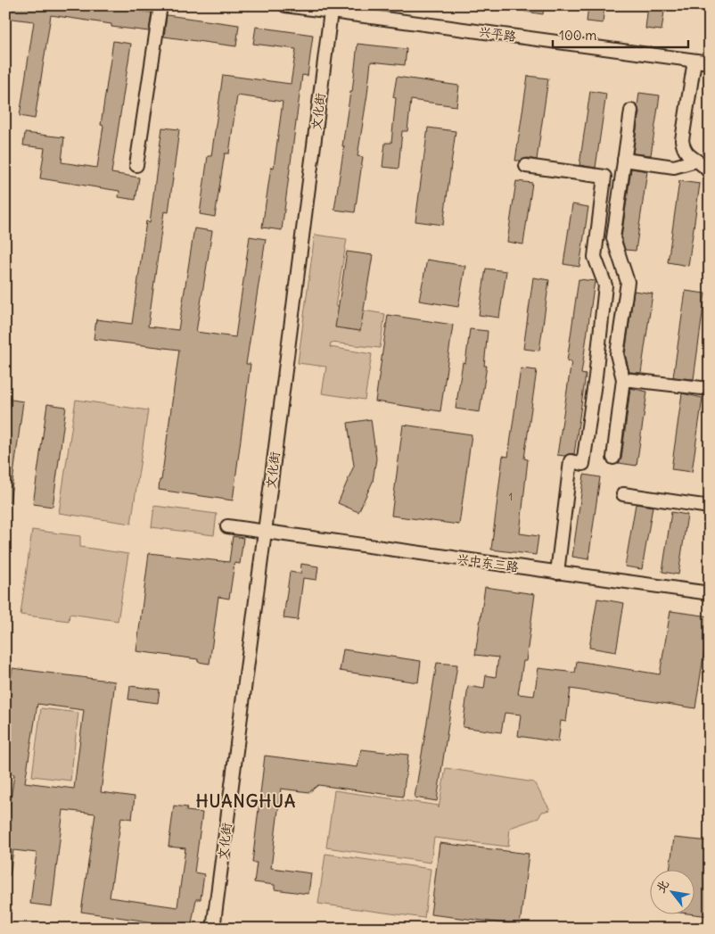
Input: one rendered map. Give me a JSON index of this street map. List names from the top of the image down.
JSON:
{
  "streets": {
    "street": ["兴平路", "文化街", "兴中东三路"]
  },
  "crossings": [
    ["兴平路", "文化街"],
    ["文化街", "兴中东三路"]
  ],
  "districts": ["HUANGHUA"],
  "house_numbers": ["1"],
  "scale_bar": "100 m",
  "north": "top left"
}
